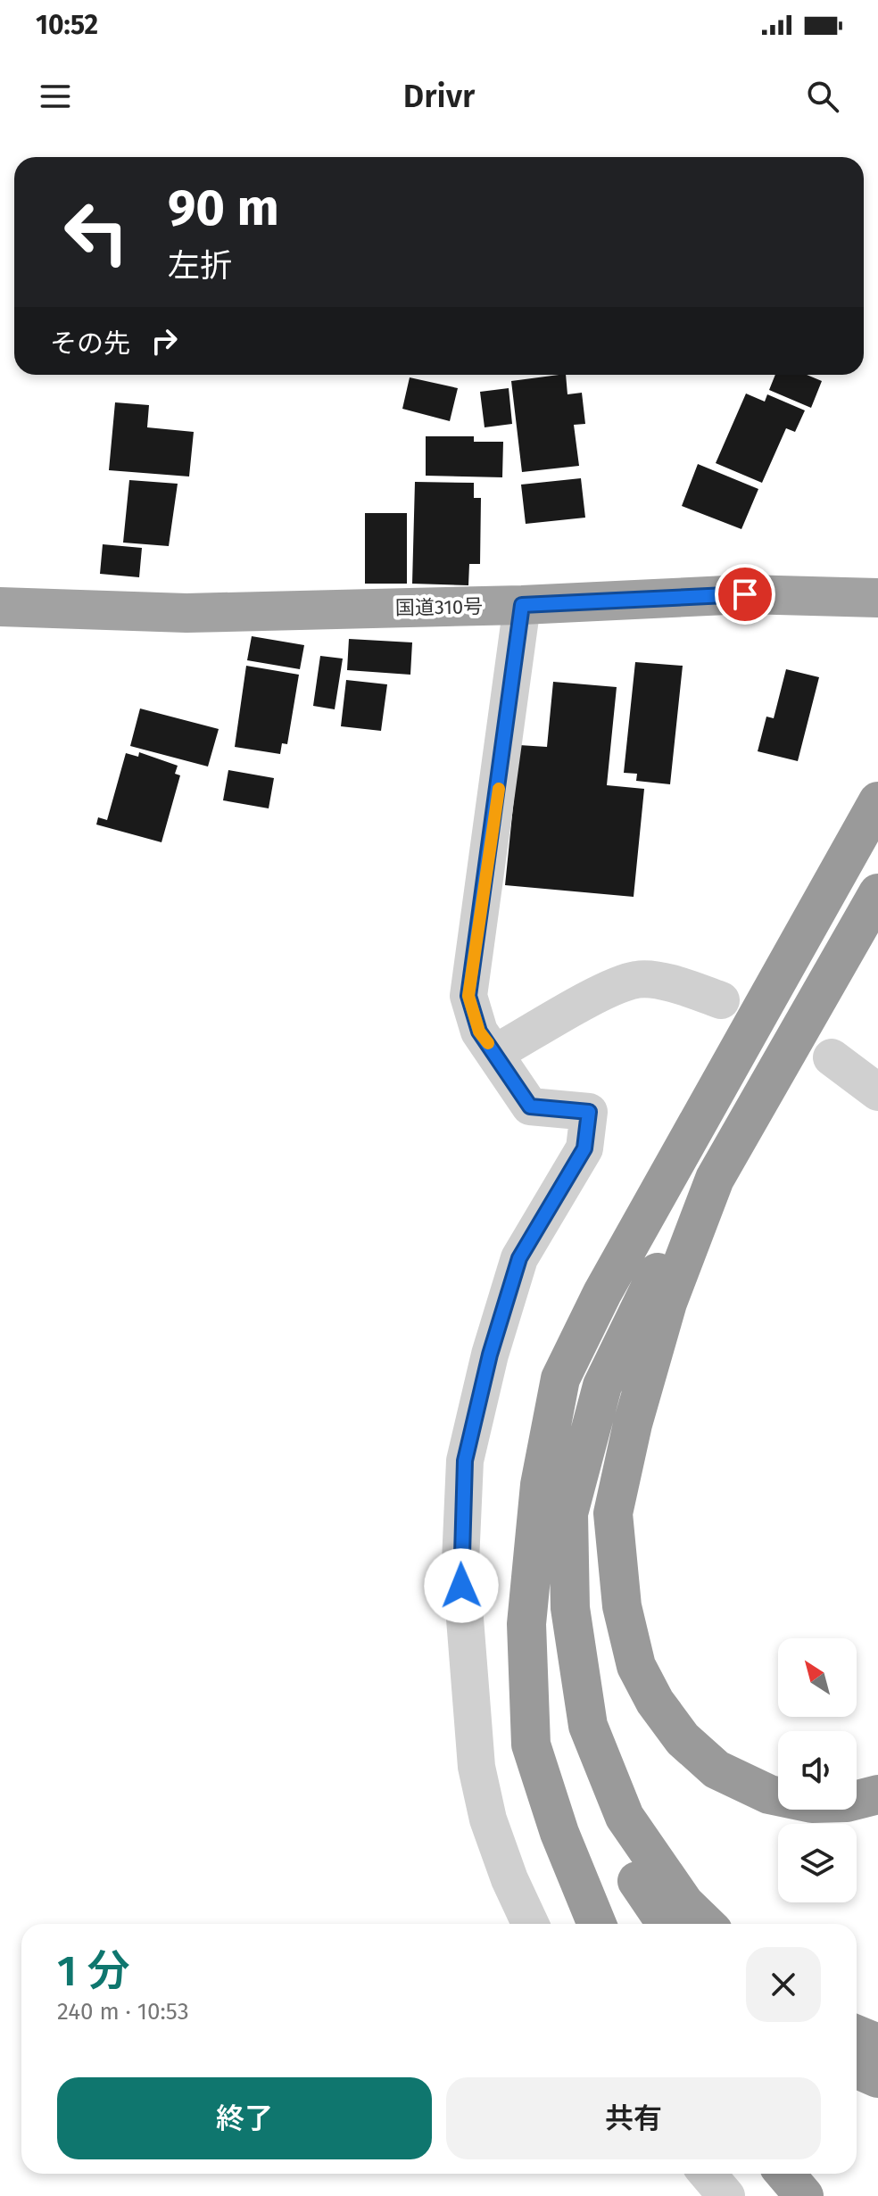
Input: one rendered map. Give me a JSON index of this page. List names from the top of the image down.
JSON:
{
  "streets": {
    "highway": ["国道310号"]
  },
  "north": "top left",
  "page": {
    "status": "10:52",
    "header": "Drivr",
    "turn": ["90 m", "左折"],
    "then": "その先",
    "heading": ["1 分", "240 m · 10:53"],
    "buttons": ["終了", "共有"]
  }
}
